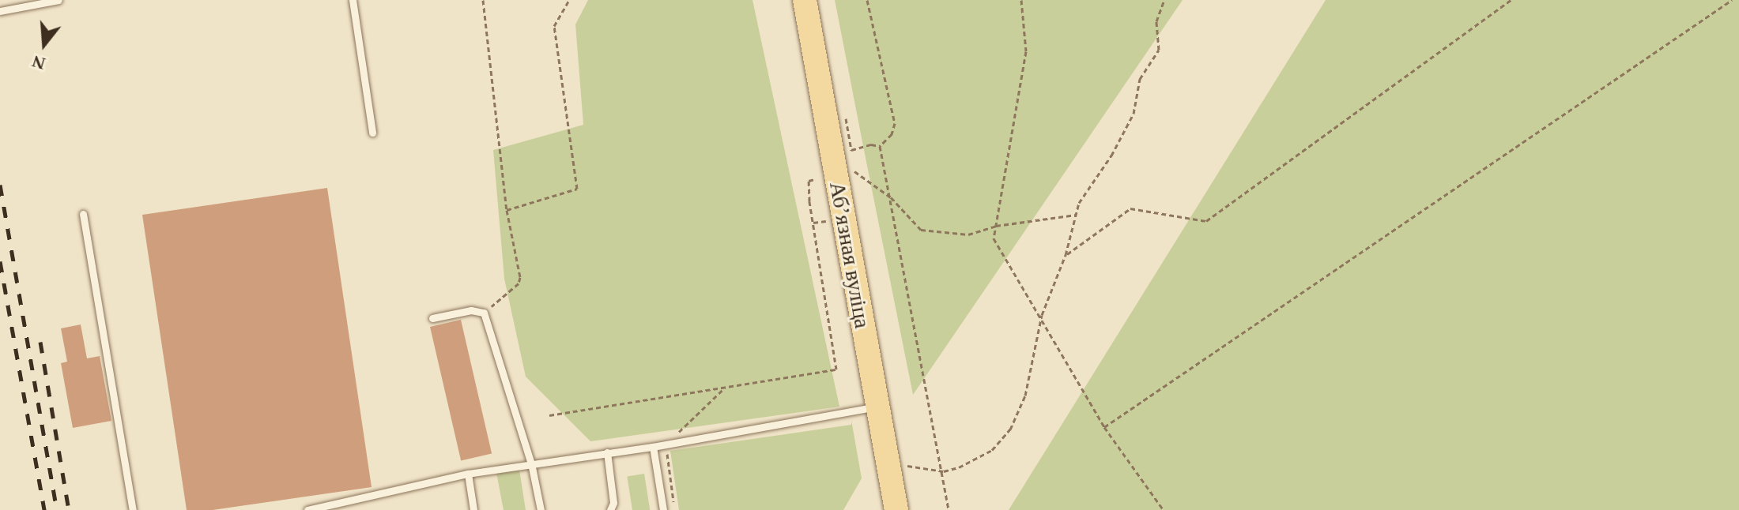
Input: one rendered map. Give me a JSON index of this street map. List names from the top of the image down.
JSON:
{
  "streets": {
    "main road": ["Абʼязная вуліца"]
  },
  "north": "bottom"
}
